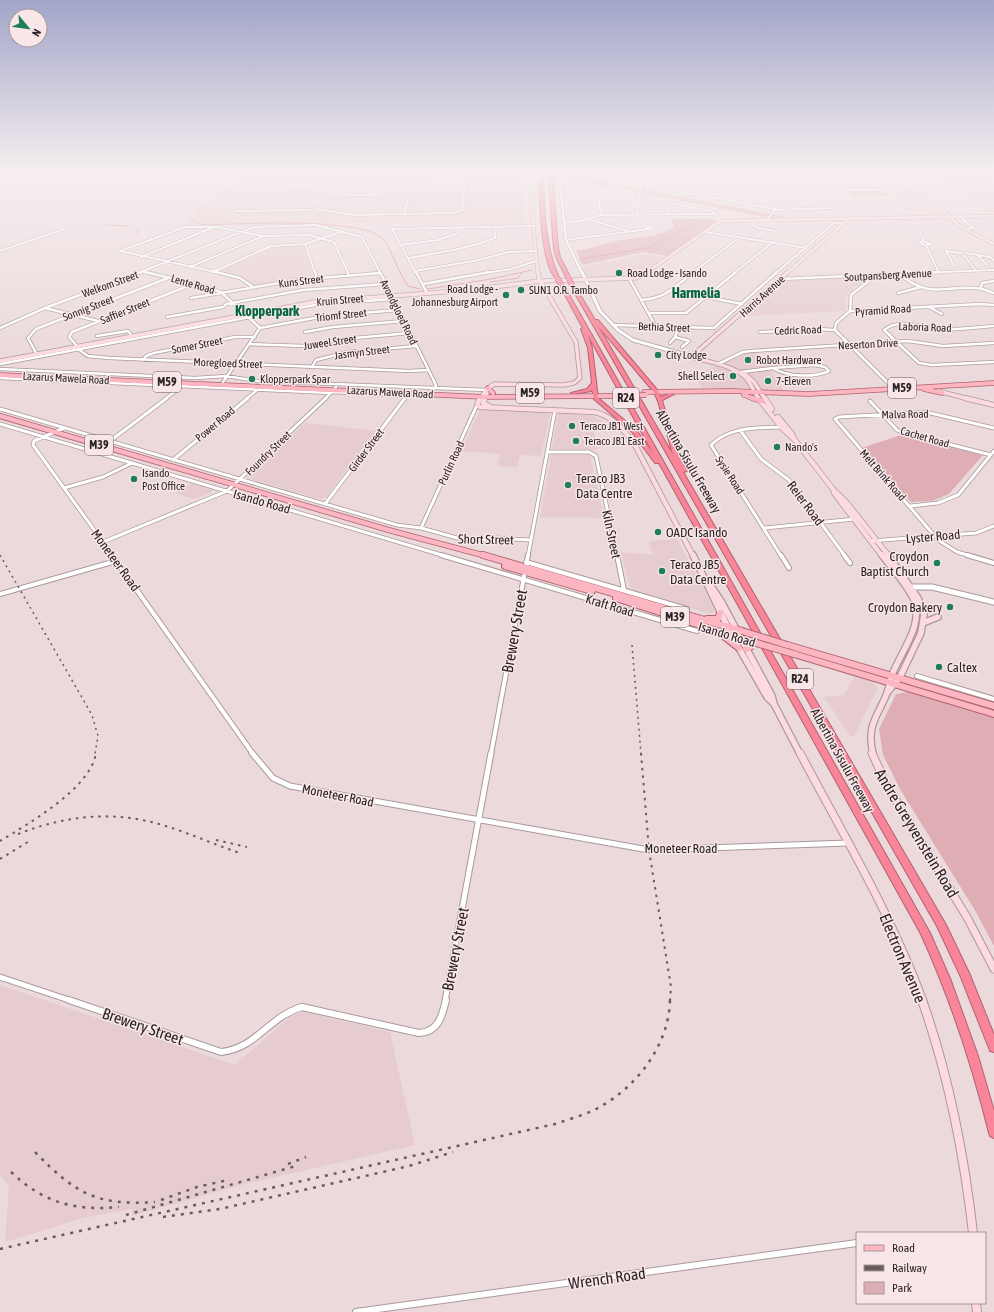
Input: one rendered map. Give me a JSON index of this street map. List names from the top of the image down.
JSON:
{
  "streets": {
    "highway": ["R24", "Albertina Sisulu Freeway"],
    "main road": [
      "Harris Avenue",
      "Kruin Street",
      "Lazarus Mawela Road",
      "M59",
      "M39",
      "Purlin Road",
      "Isando Road",
      "Andre Greyvenstein Road",
      "Electron Avenue"
    ],
    "street": [
      "Soutpansberg Avenue",
      "Kuns Street",
      "Welkom Street",
      "Lente Road",
      "Sonnig Street",
      "Pyramid Road",
      "Saffier Street",
      "Avondgloed Road",
      "Triomf Street",
      "Bethia Street",
      "Laboria Road",
      "Cedric Road",
      "Juweel Street",
      "Neserton Drive",
      "Somer Street",
      "Jasmyn Street",
      "Moregloed Street",
      "Malva Road",
      "Power Road",
      "Cachet Road",
      "Girder Street",
      "Foundry Street",
      "Sysie Road",
      "Melt Brink Road",
      "Reier Road",
      "Kiln Street",
      "Lyster Road",
      "Short Street",
      "Moneteer Road",
      "Kraft Road",
      "Brewery Street",
      "Wrench Road"
    ]
  },
  "crossings": [
    ["Soutpansberg Avenue", "Harris Avenue"],
    ["Kuns Street", "Lente Road"],
    ["Kuns Street", "Avondgloed Road"],
    ["Welkom Street", "Lente Road"],
    ["Lente Road", "Kruin Street"],
    ["Lente Road", "Sonnig Street"],
    ["Lente Road", "Saffier Street"],
    ["Lente Road", "Triomf Street"],
    ["Kruin Street", "Sonnig Street"],
    ["Kruin Street", "Saffier Street"],
    ["Kruin Street", "Avondgloed Road"],
    ["Kruin Street", "Moregloed Street"],
    ["Pyramid Road", "Cedric Road"],
    ["Saffier Street", "Moregloed Street"],
    ["Avondgloed Road", "Triomf Street"],
    ["Avondgloed Road", "Juweel Street"],
    ["Avondgloed Road", "Jasmyn Street"],
    ["Avondgloed Road", "Moregloed Street"],
    ["Laboria Road", "Neserton Drive"],
    ["Somer Street", "Moregloed Street"],
    ["Jasmyn Street", "Moregloed Street"],
    ["Lazarus Mawela Road", "M59"],
    ["Lazarus Mawela Road", "Girder Street"],
    ["Lazarus Mawela Road", "Foundry Street"],
    ["Lazarus Mawela Road", "Purlin Road"],
    ["Malva Road", "Cachet Road"],
    ["Malva Road", "Melt Brink Road"],
    ["Power Road", "Isando Road"],
    ["Girder Street", "Foundry Street"],
    ["Girder Street", "Isando Road"],
    ["Foundry Street", "Isando Road"],
    ["Foundry Street", "Moneteer Road"],
    ["Purlin Road", "Isando Road"],
    ["Purlin Road", "Short Street"],
    ["Sysie Road", "Reier Road"],
    ["Melt Brink Road", "Lyster Road"],
    ["Isando Road", "Short Street"],
    ["Isando Road", "Moneteer Road"],
    ["Isando Road", "Kraft Road"],
    ["Isando Road", "Brewery Street"],
    ["Isando Road", "Andre Greyvenstein Road"],
    ["Isando Road", "Electron Avenue"],
    ["Kiln Street", "Brewery Street"],
    ["Short Street", "Brewery Street"],
    ["Moneteer Road", "Brewery Street"],
    ["Moneteer Road", "Electron Avenue"],
    ["Kraft Road", "Brewery Street"],
    ["Brewery Street", "Electron Avenue"]
  ],
  "districts": ["Harmelia", "Klopperpark"],
  "places": [
    "Road Lodge - Isando",
    "SUN1 O.R. Tambo",
    "Road Lodge - Johannesburg Airport",
    "City Lodge",
    "Robot Hardware",
    "Shell Select",
    "Klopperpark Spar",
    "7-Eleven",
    "Teraco JB1 West",
    "Teraco JB1 East",
    "Nando's",
    "Isando Post Office",
    "Teraco JB3 Data Centre",
    "OADC Isando",
    "Croydon Baptist Church",
    "Teraco JB5 Data Centre",
    "Croydon Bakery",
    "Caltex"
  ],
  "legend": ["Road", "Railway", "Park"],
  "north": "bottom right"
}
